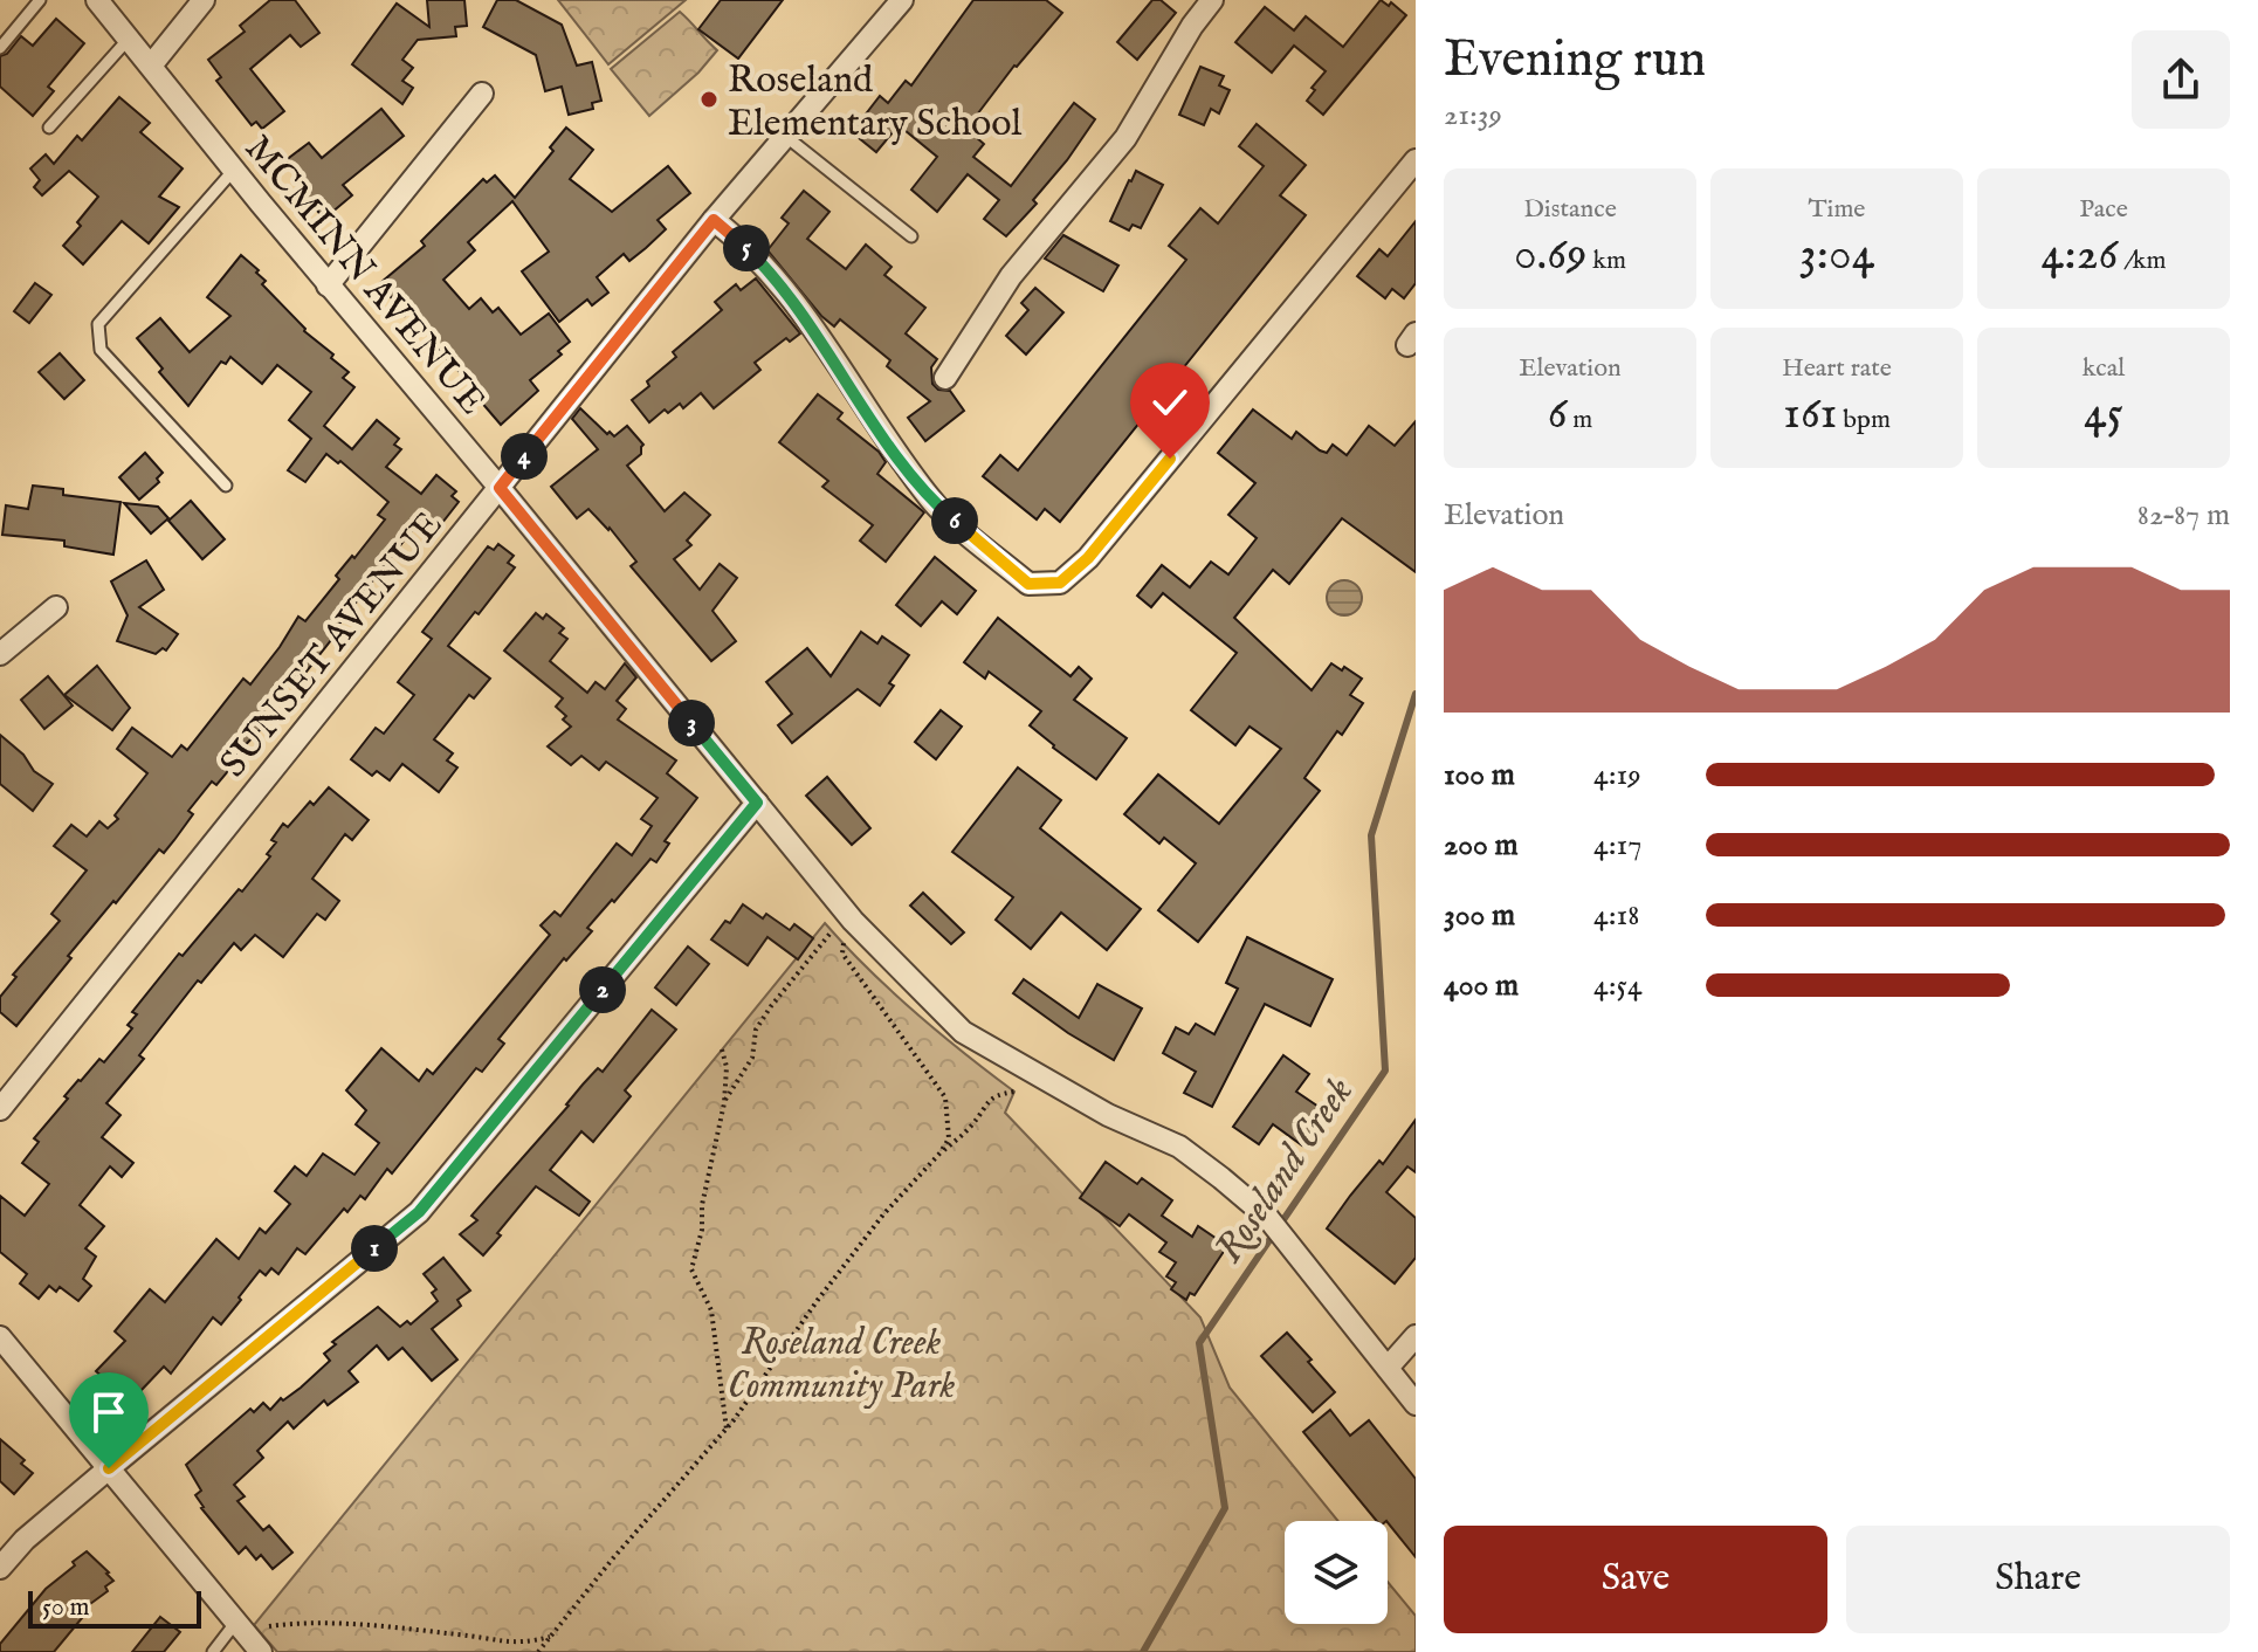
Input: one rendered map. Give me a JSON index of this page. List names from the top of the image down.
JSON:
{
  "streets": {
    "street": ["MCMINN AVENUE", "SUNSET AVENUE"]
  },
  "crossings": [
    ["MCMINN AVENUE", "SUNSET AVENUE"]
  ],
  "water": ["Roseland Creek"],
  "parks": ["Roseland Creek Community Park"],
  "places": ["Roseland Elementary School"],
  "scale_bar": "50 m",
  "page": {
    "heading": ["Evening run", "21:39"],
    "stats": [
      ["Distance", "0.69 km"],
      ["Time", "3:04"],
      ["Pace", "4:26 /km"],
      ["Elevation", "6 m"],
      ["Heart rate", "161 bpm"],
      ["kcal", "45"]
    ],
    "pins": [
      "5",
      "4",
      "6",
      "3",
      "2",
      "1"
    ],
    "chart": ["Elevation", "82–87 m"],
    "list": [
      {
        "name": "100 m",
        "note": "4:19"
      },
      {
        "name": "200 m",
        "note": "4:17"
      },
      {
        "name": "300 m",
        "note": "4:18"
      },
      {
        "name": "400 m",
        "note": "4:54"
      }
    ],
    "buttons": ["Save", "Share"],
    "scale": "50 m"
  }
}
